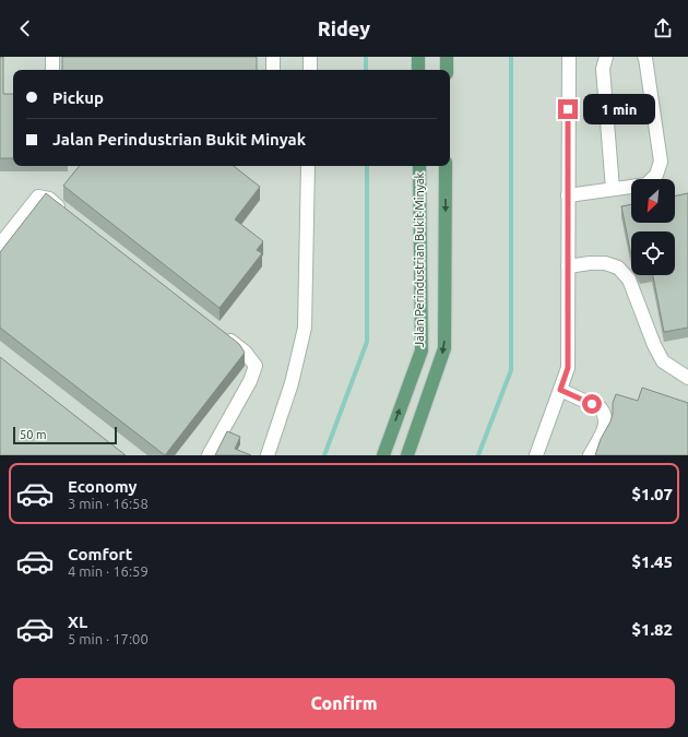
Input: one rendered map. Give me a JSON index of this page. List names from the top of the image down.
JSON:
{
  "streets": {
    "main road": ["Jalan Perindustrian Bukit Minyak"]
  },
  "scale_bar": "50 m",
  "north": "bottom left",
  "page": {
    "header": "Ridey",
    "banner": ["Pickup", "Jalan Perindustrian Bukit Minyak"],
    "bubble": "1 min",
    "scale": "50 m",
    "list": [
      {
        "name": "Economy",
        "note": "3 min · 16:58",
        "value": "$1.07"
      },
      {
        "name": "Comfort",
        "note": "4 min · 16:59",
        "value": "$1.45"
      },
      {
        "name": "XL",
        "note": "5 min · 17:00",
        "value": "$1.82"
      }
    ],
    "buttons": "Confirm"
  }
}
